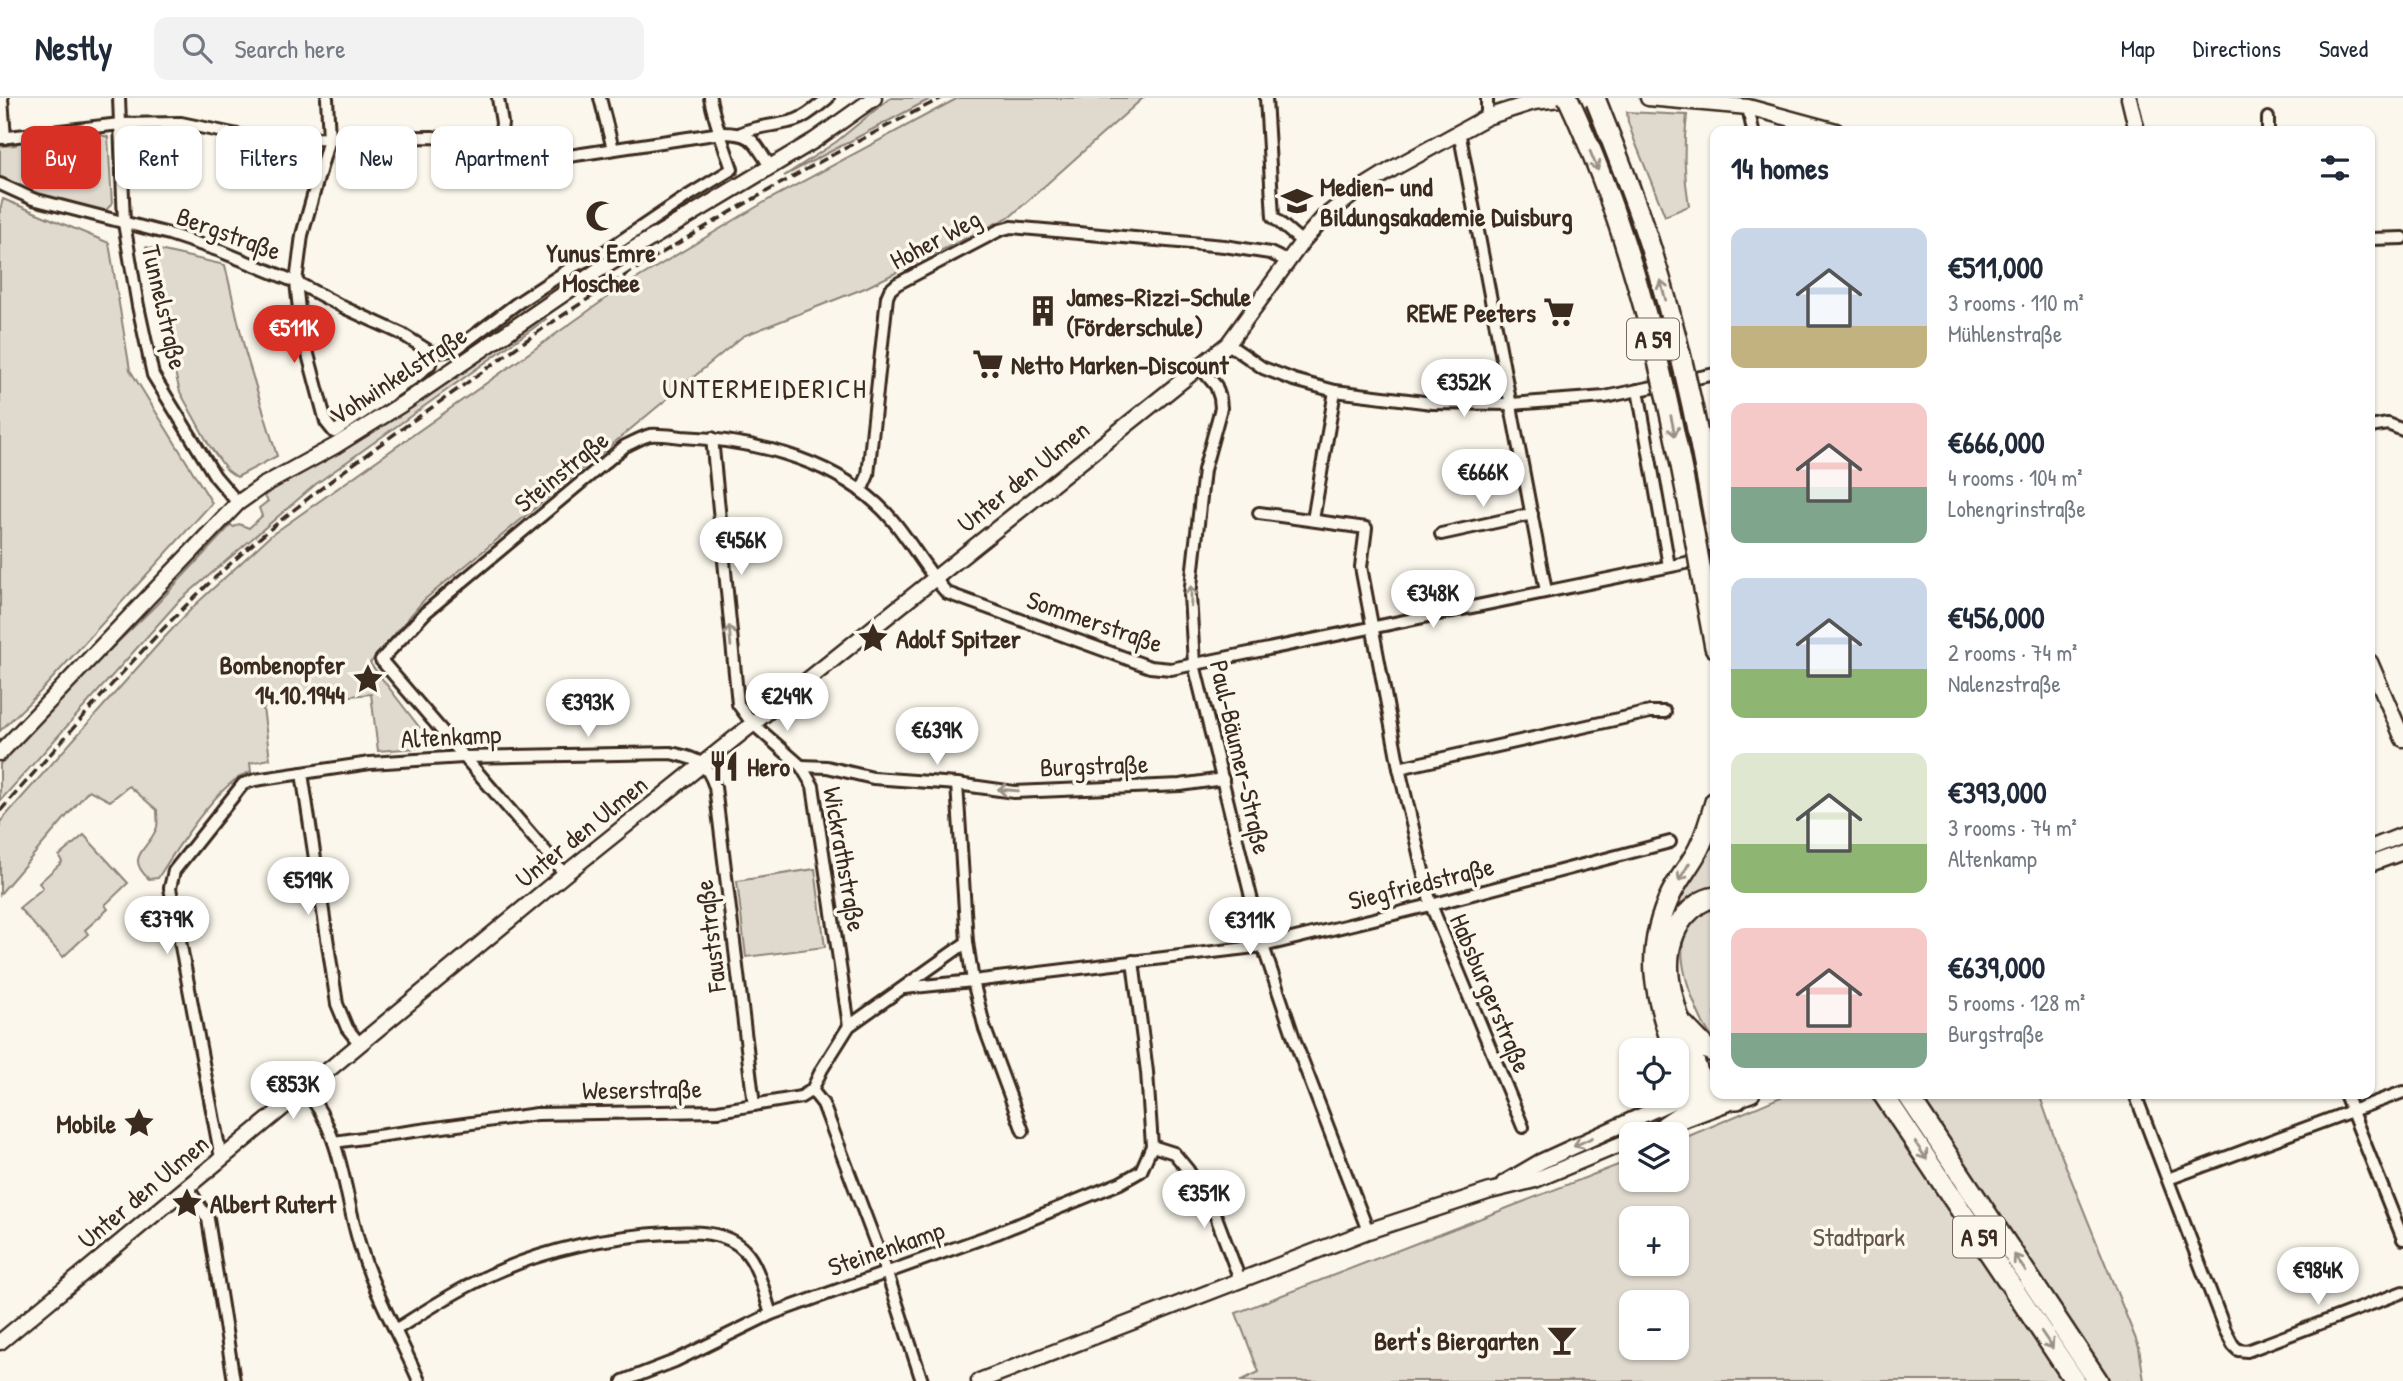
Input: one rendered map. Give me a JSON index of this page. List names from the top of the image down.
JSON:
{
  "streets": {
    "highway": ["A 59"],
    "street": [
      "Bergstraße",
      "Hoher Weg",
      "Tunnelstraße",
      "Vohwinkelstraße",
      "Steinstraße",
      "Unter den Ulmen",
      "Sommerstraße",
      "Altenkamp",
      "Paul-Bäumer-Straße",
      "Burgstraße",
      "Wickrathstraße",
      "Siegfriedstraße",
      "Fauststraße",
      "Habsburgerstraße",
      "Weserstraße",
      "Steinenkamp"
    ]
  },
  "crossings": [
    ["Bergstraße", "Tunnelstraße"],
    ["Hoher Weg", "Steinstraße"],
    ["Hoher Weg", "Unter den Ulmen"],
    ["Tunnelstraße", "Vohwinkelstraße"],
    ["A 59", "Unter den Ulmen"],
    ["Steinstraße", "Unter den Ulmen"],
    ["Steinstraße", "Sommerstraße"],
    ["Steinstraße", "Altenkamp"],
    ["Unter den Ulmen", "Sommerstraße"],
    ["Unter den Ulmen", "Altenkamp"],
    ["Unter den Ulmen", "Paul-Bäumer-Straße"],
    ["Unter den Ulmen", "Wickrathstraße"],
    ["Unter den Ulmen", "Fauststraße"],
    ["Sommerstraße", "Paul-Bäumer-Straße"],
    ["Sommerstraße", "Habsburgerstraße"],
    ["Altenkamp", "Fauststraße"],
    ["Paul-Bäumer-Straße", "Burgstraße"],
    ["Paul-Bäumer-Straße", "Siegfriedstraße"],
    ["Burgstraße", "Wickrathstraße"],
    ["Siegfriedstraße", "Habsburgerstraße"],
    ["Fauststraße", "Weserstraße"]
  ],
  "one_way": ["Burgstraße"],
  "districts": ["UNTERMEIDERICH"],
  "parks": ["Stadtpark"],
  "places": {
    "school or university": ["Medien- und Bildungsakademie Duisburg"],
    "mosque": ["Yunus Emre Moschee"],
    "building": ["James-Rizzi-Schule (Förderschule)"],
    "supermarket": ["REWE Peeters", "Netto Marken-Discount"],
    "place": [
      "Adolf Spitzer",
      "Bombenopfer 14.10.1944",
      "Mobile",
      "Albert Rutert"
    ],
    "restaurant": ["Hero"],
    "bar": ["Bert's Biergarten"]
  },
  "page": {
    "header": "Nestly",
    "search": "Search here",
    "nav": ["Map", "Directions", "Saved"],
    "chip": [
      "Buy",
      "Rent",
      "Filters",
      "New",
      "Apartment"
    ],
    "heading": "14 homes",
    "list": [
      {
        "name": "€511,000",
        "note": "3 rooms · 110 m² · Mühlenstraße"
      },
      {
        "name": "€666,000",
        "note": "4 rooms · 104 m² · Lohengrinstraße"
      },
      {
        "name": "€456,000",
        "note": "2 rooms · 74 m² · Nalenzstraße"
      },
      {
        "name": "€393,000",
        "note": "3 rooms · 74 m² · Altenkamp"
      },
      {
        "name": "€639,000",
        "note": "5 rooms · 128 m² · Burgstraße"
      }
    ],
    "price": [
      "€511K",
      "€352K",
      "€666K",
      "€456K",
      "€348K",
      "€249K",
      "€393K",
      "€639K",
      "€519K",
      "€379K",
      "€311K",
      "€853K",
      "€351K",
      "€984K"
    ],
    "map_buttons": ["+", "−"]
  }
}
